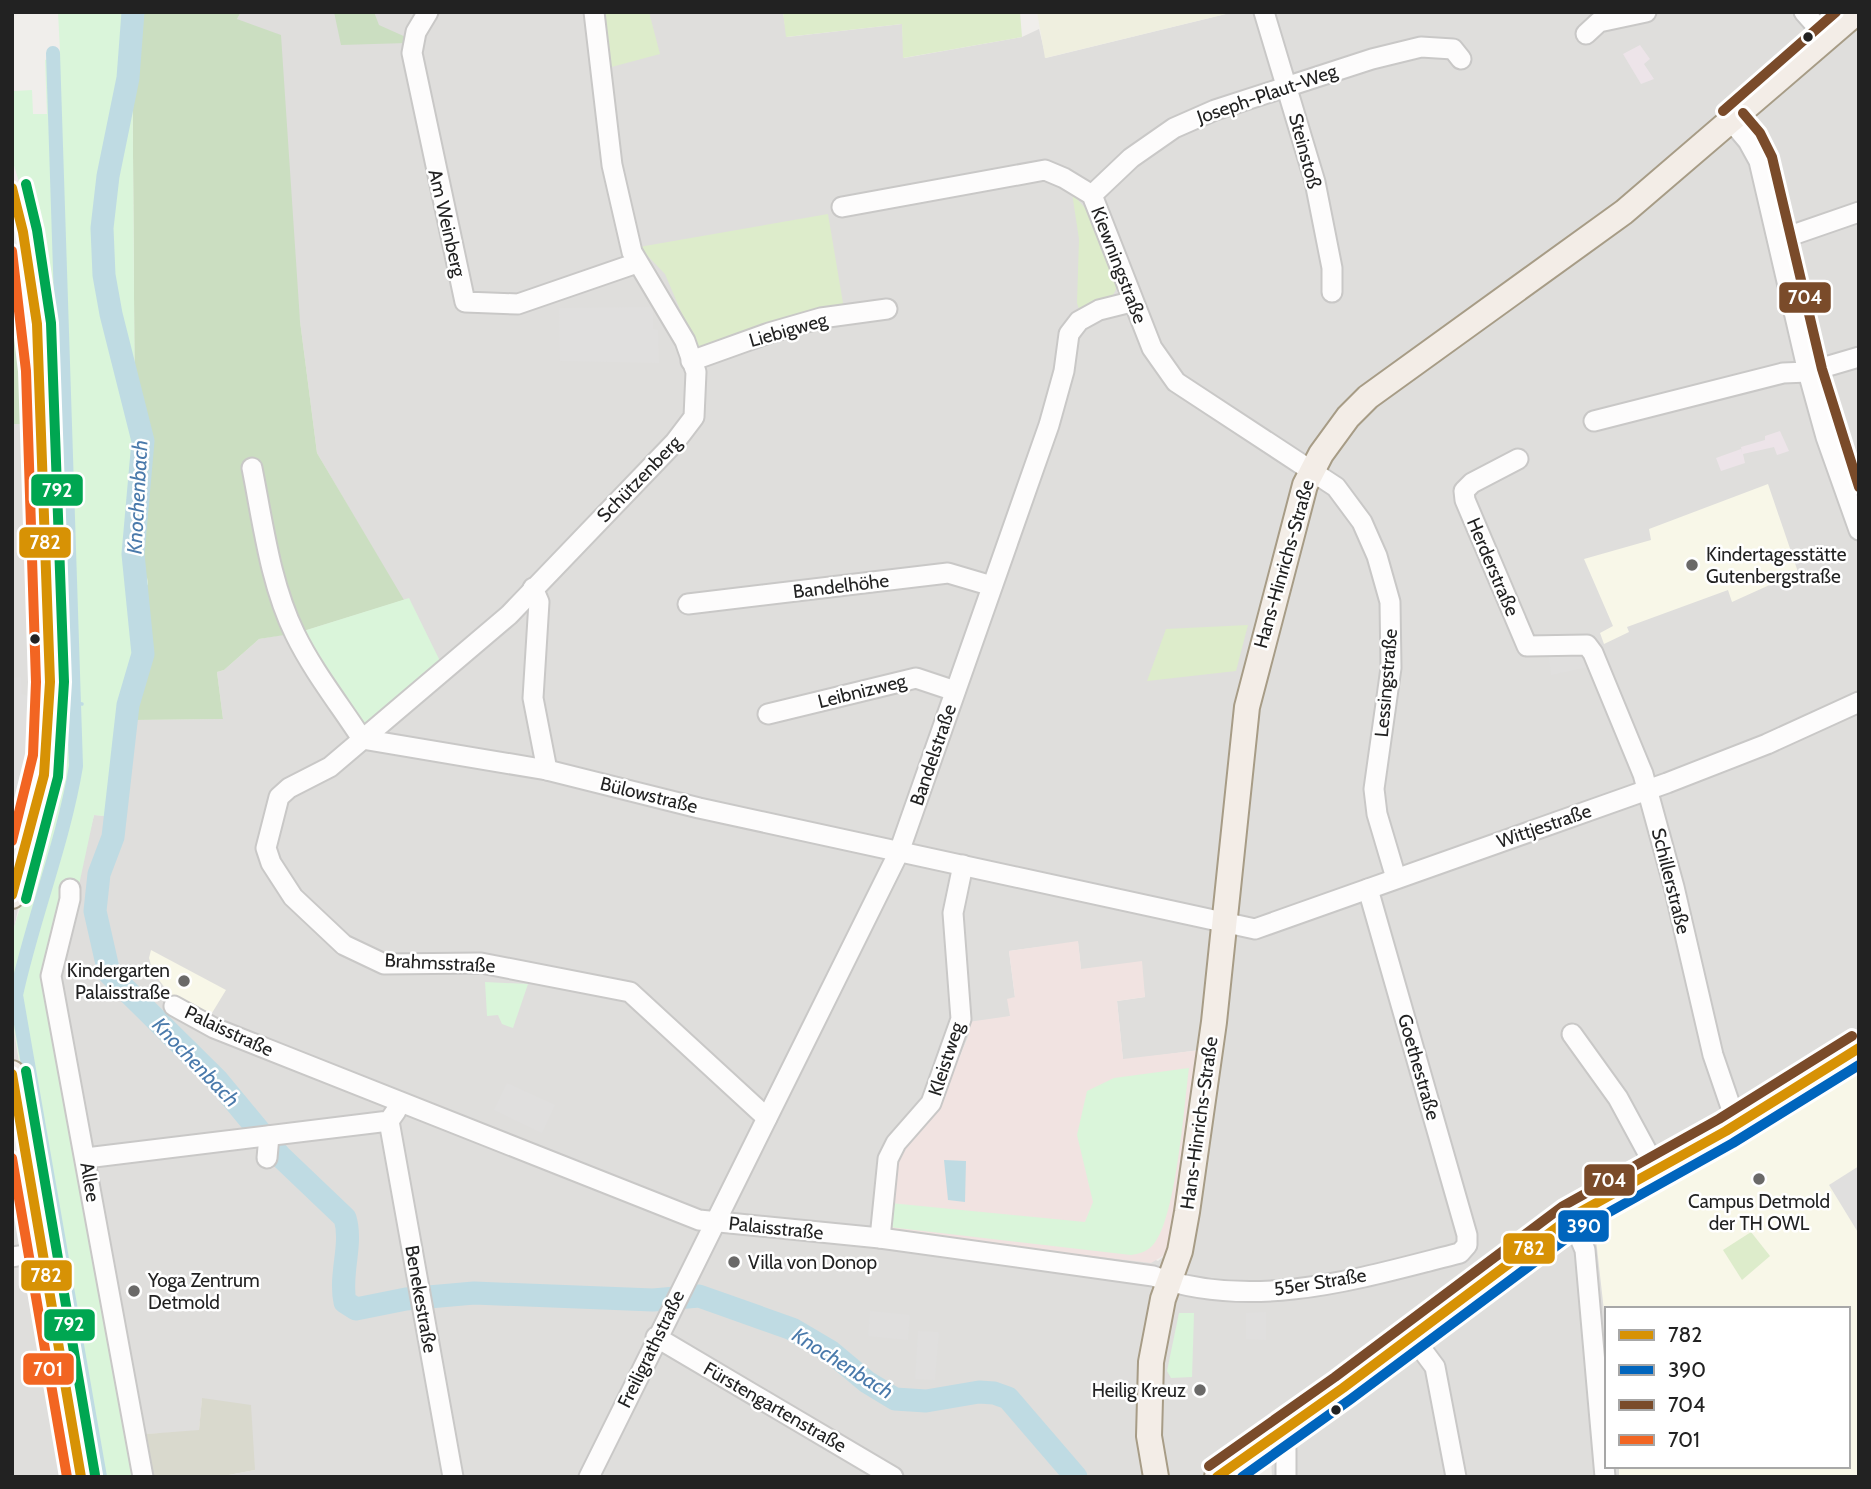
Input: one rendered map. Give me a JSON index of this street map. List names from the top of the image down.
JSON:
{
  "streets": {
    "main road": ["Hans-Hinrichs-Straße"],
    "street": [
      "Joseph-Plaut-Weg",
      "Steinstoß",
      "Am Weinberg",
      "Kiewningstraße",
      "Liebigweg",
      "Schützenberg",
      "Herderstraße",
      "Bandelhöhe",
      "Lessingstraße",
      "Leibnizweg",
      "Bandelstraße",
      "Bülowstraße",
      "Wittjestraße",
      "Schillerstraße",
      "Brahmsstraße",
      "Palaisstraße",
      "Kleistweg",
      "Goethestraße",
      "Allee",
      "55er Straße",
      "Benekestraße",
      "Freiligrathstraße",
      "Fürstengartenstraße"
    ]
  },
  "crossings": [
    ["Joseph-Plaut-Weg", "Steinstoß"],
    ["Joseph-Plaut-Weg", "Kiewningstraße"],
    ["Am Weinberg", "Schützenberg"],
    ["Kiewningstraße", "Hans-Hinrichs-Straße"],
    ["Kiewningstraße", "Lessingstraße"],
    ["Kiewningstraße", "Bandelstraße"],
    ["Liebigweg", "Schützenberg"],
    ["Schützenberg", "Bülowstraße"],
    ["Schützenberg", "Brahmsstraße"],
    ["Hans-Hinrichs-Straße", "Lessingstraße"],
    ["Hans-Hinrichs-Straße", "Bülowstraße"],
    ["Hans-Hinrichs-Straße", "Wittjestraße"],
    ["Hans-Hinrichs-Straße", "Palaisstraße"],
    ["Hans-Hinrichs-Straße", "55er Straße"],
    ["Herderstraße", "Schillerstraße"],
    ["Bandelhöhe", "Bandelstraße"],
    ["Lessingstraße", "Wittjestraße"],
    ["Leibnizweg", "Bandelstraße"],
    ["Bandelstraße", "Bülowstraße"],
    ["Bandelstraße", "Brahmsstraße"],
    ["Bandelstraße", "Palaisstraße"],
    ["Bandelstraße", "Freiligrathstraße"],
    ["Bülowstraße", "Wittjestraße"],
    ["Bülowstraße", "Brahmsstraße"],
    ["Bülowstraße", "Kleistweg"],
    ["Wittjestraße", "Schillerstraße"],
    ["Wittjestraße", "Goethestraße"],
    ["Palaisstraße", "Kleistweg"],
    ["Palaisstraße", "55er Straße"],
    ["Palaisstraße", "Freiligrathstraße"],
    ["Goethestraße", "55er Straße"],
    ["Freiligrathstraße", "Fürstengartenstraße"]
  ],
  "water": ["Knochenbach"],
  "places": [
    "Kindertagesstätte Gutenbergstraße",
    "Kindergarten Palaisstraße",
    "Campus Detmold der TH OWL",
    "Villa von Donop",
    "Yoga Zentrum Detmold",
    "Heilig Kreuz"
  ],
  "lines": [
    "transit line 704",
    "transit line 792",
    "transit line 782",
    "transit line 701",
    "transit line 390"
  ],
  "legend": [
    "782",
    "390",
    "704",
    "701"
  ]
}
